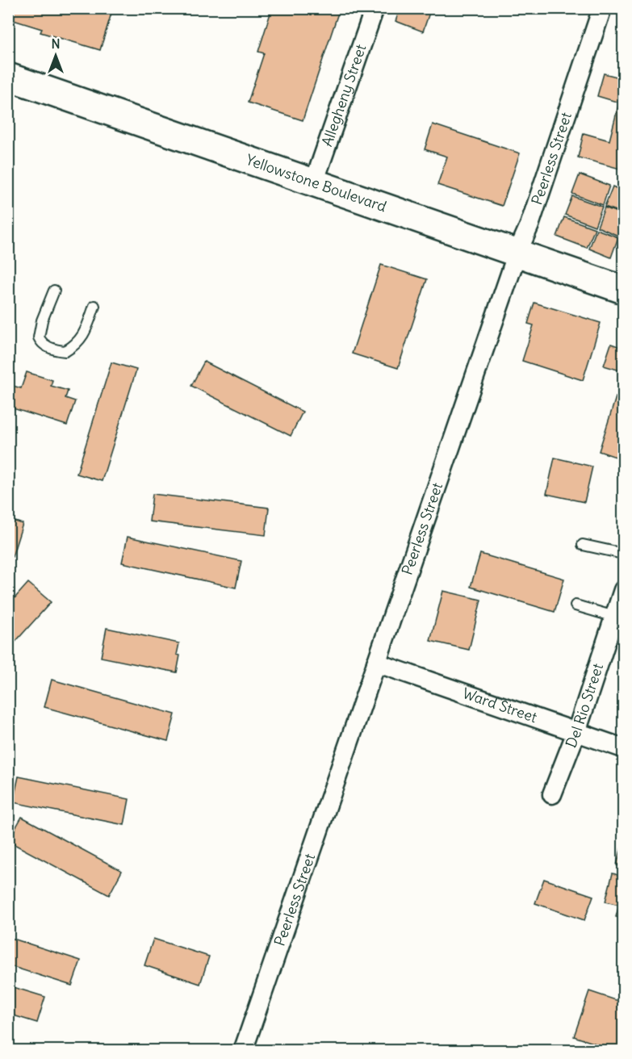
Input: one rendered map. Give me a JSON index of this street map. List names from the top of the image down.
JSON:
{
  "streets": {
    "street": [
      "Allegheny Street",
      "Peerless Street",
      "Yellowstone Boulevard",
      "Ward Street",
      "Del Rio Street"
    ]
  },
  "crossings": [
    ["Allegheny Street", "Yellowstone Boulevard"],
    ["Peerless Street", "Yellowstone Boulevard"],
    ["Peerless Street", "Ward Street"],
    ["Ward Street", "Del Rio Street"]
  ],
  "north": "top"
}
